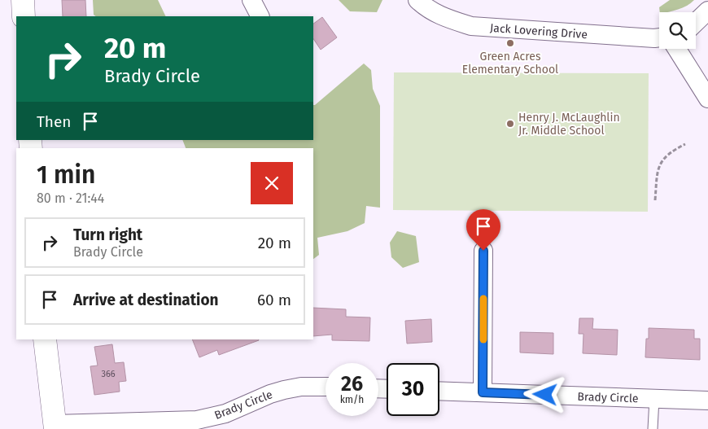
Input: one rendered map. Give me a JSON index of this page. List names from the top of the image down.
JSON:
{
  "streets": {
    "street": ["Jack Lovering Drive", "Brady Circle"]
  },
  "places": ["Green Acres Elementary School", "Henry J. McLaughlin Jr. Middle School"],
  "house_numbers": ["366"],
  "page": {
    "turn": ["20 m", "Brady Circle"],
    "then": "Then",
    "heading": ["1 min", "80 m · 21:44"],
    "list": [
      {
        "name": "Turn right",
        "note": "Brady Circle",
        "value": "20 m"
      },
      {
        "name": "Arrive at destination",
        "value": "60 m"
      }
    ],
    "speed": "26 km/h",
    "limit": "30"
  }
}
